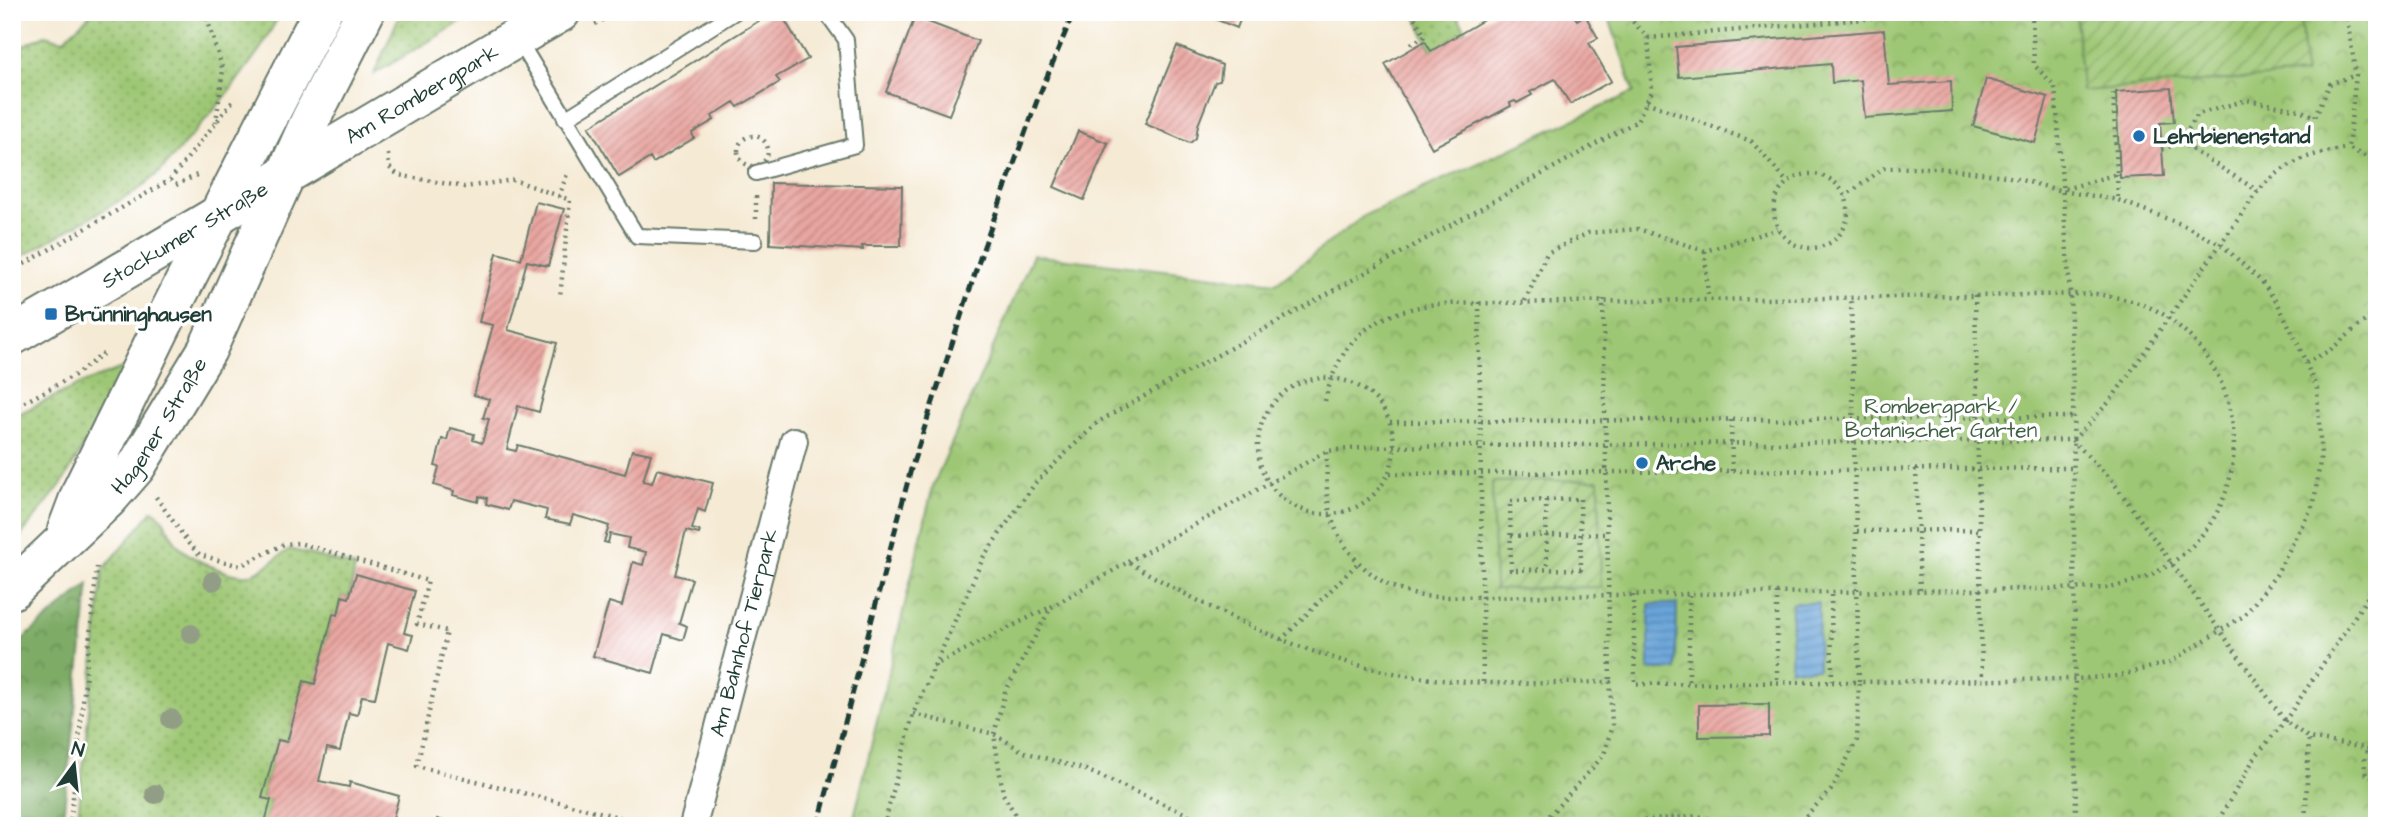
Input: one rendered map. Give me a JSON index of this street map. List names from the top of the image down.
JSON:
{
  "streets": {
    "main road": ["Am Rombergpark", "Stockumer Straße", "Hagener Straße"],
    "street": ["Am Bahnhof Tierpark"]
  },
  "crossings": [
    ["Am Rombergpark", "Stockumer Straße"],
    ["Am Rombergpark", "Hagener Straße"],
    ["Stockumer Straße", "Hagener Straße"]
  ],
  "parks": ["Rombergpark / Botanischer Garten"],
  "places": {
    "other": ["Lehrbienenstand", "Arche"],
    "transit": ["Brünninghausen"]
  },
  "north": "top"
}
